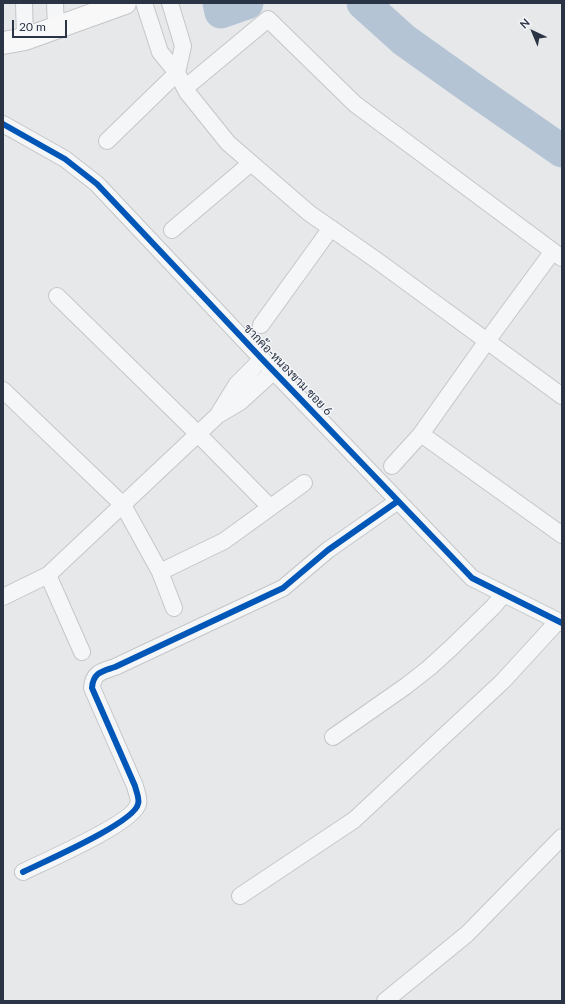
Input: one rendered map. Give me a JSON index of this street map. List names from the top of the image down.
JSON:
{
  "streets": {
    "street": ["ชากค้อ-หนองขาม ซอย 6"]
  },
  "scale_bar": "20 m",
  "north": "top left"
}
